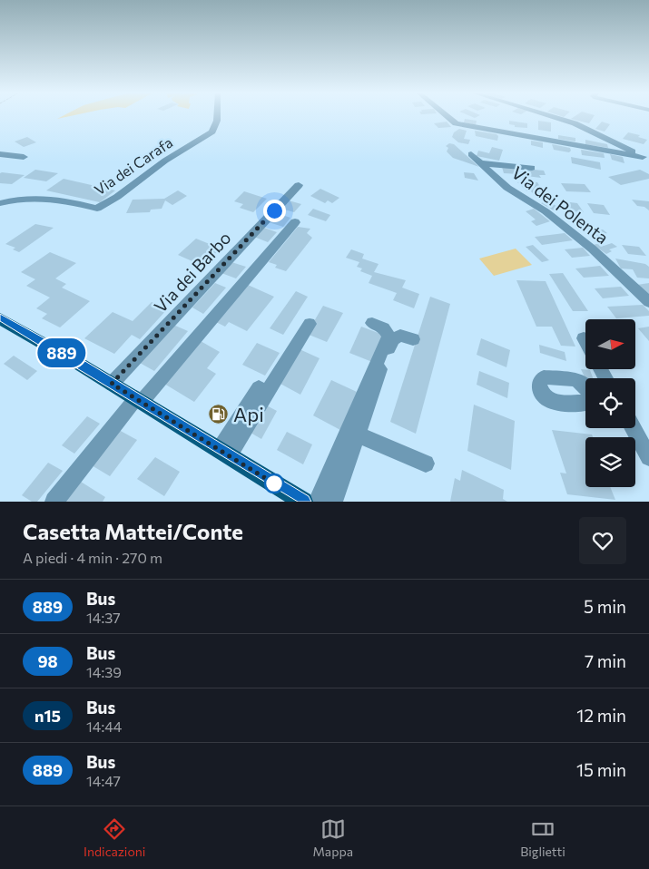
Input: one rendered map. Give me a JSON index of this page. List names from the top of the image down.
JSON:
{
  "streets": {
    "street": ["Via dei Carafa", "Via dei Polenta", "Via dei Barbo"]
  },
  "places": {
    "fuel station": ["Api"]
  },
  "lines": ["bus line 889"],
  "north": "right",
  "page": {
    "on_map": "889",
    "heading": ["Casetta Mattei/Conte", "A piedi · 4 min · 270 m"],
    "list": [
      {
        "mark": "889",
        "name": "Bus",
        "note": "14:37",
        "value": "5 min"
      },
      {
        "mark": "98",
        "name": "Bus",
        "note": "14:39",
        "value": "7 min"
      },
      {
        "mark": "n15",
        "name": "Bus",
        "note": "14:44",
        "value": "12 min"
      },
      {
        "mark": "889",
        "name": "Bus",
        "note": "14:47",
        "value": "15 min"
      }
    ],
    "tabs": ["Indicazioni", "Mappa", "Biglietti"]
  }
}
